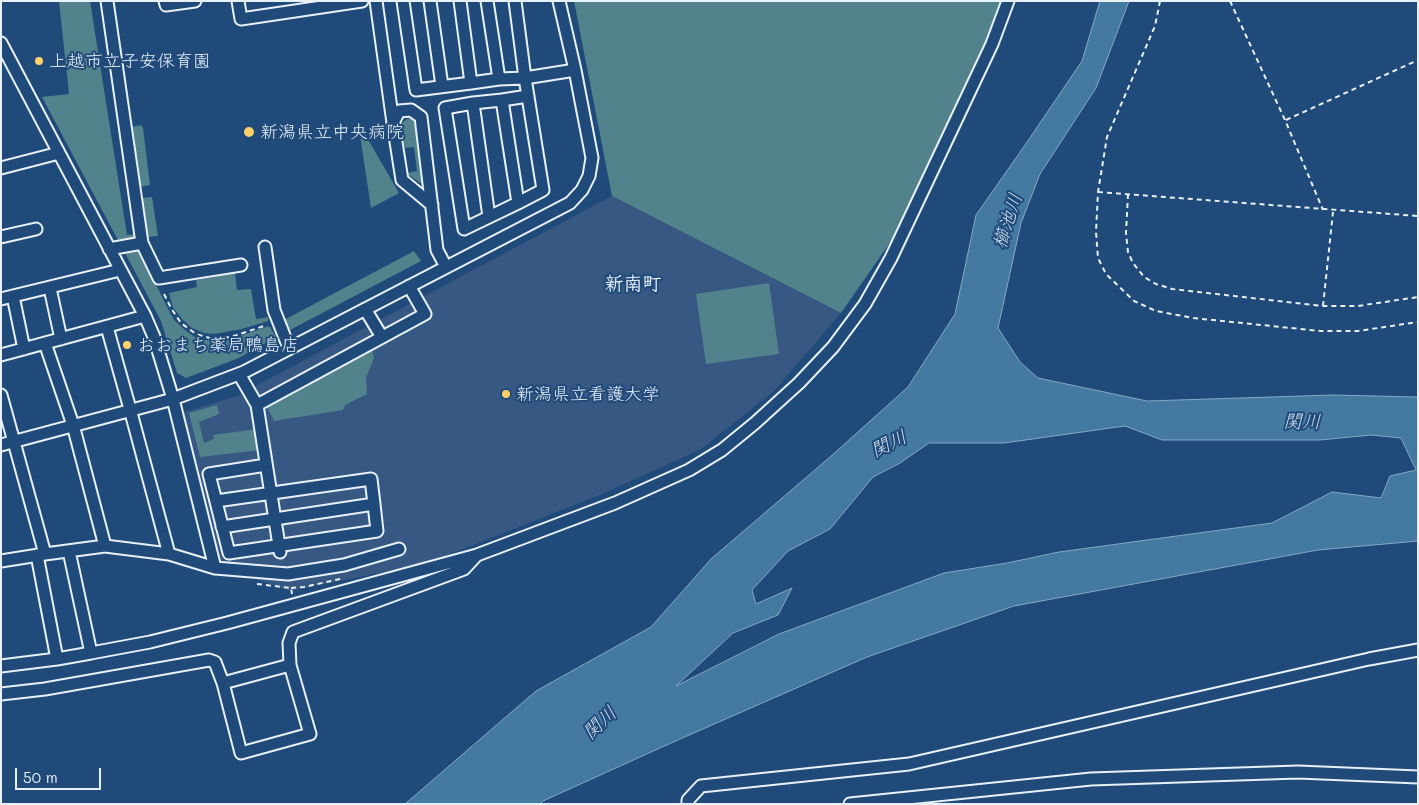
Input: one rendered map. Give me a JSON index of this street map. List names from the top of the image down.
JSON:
{
  "districts": ["新南町"],
  "water": ["櫛池川", "関川"],
  "places": [
    "上越市立子安保育園",
    "新潟県立中央病院",
    "おおまち薬局鴨島店",
    "新潟県立看護大学"
  ],
  "scale_bar": "50 m"
}
